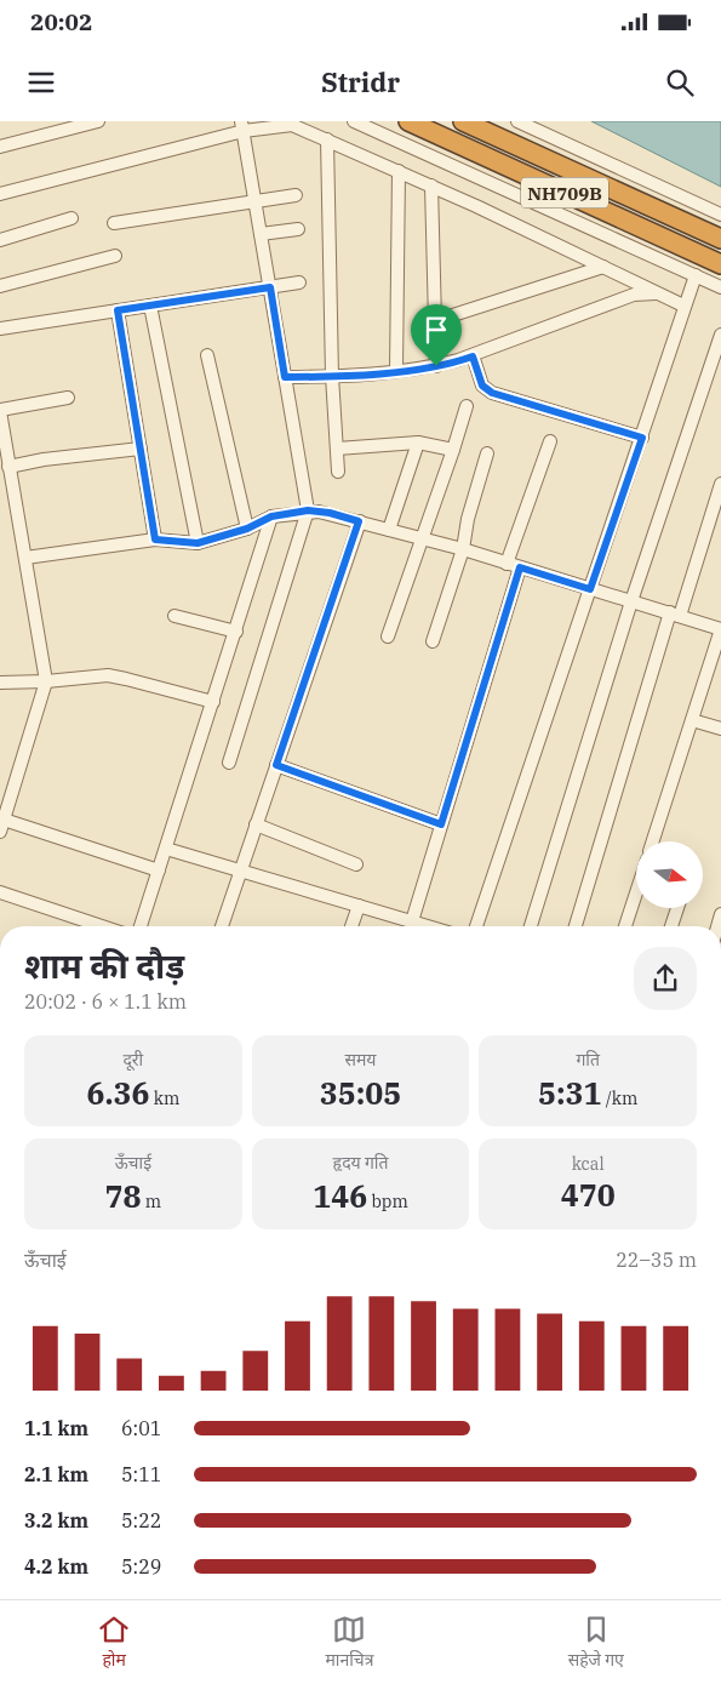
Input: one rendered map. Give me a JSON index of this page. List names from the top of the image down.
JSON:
{
  "streets": {
    "highway": ["NH709B"]
  },
  "north": "right",
  "page": {
    "status": "20:02",
    "header": "Stridr",
    "heading": ["शाम की दौड़", "20:02 · 6 × 1.1 km"],
    "stats": [
      ["दूरी", "6.36 km"],
      ["समय", "35:05"],
      ["गति", "5:31 /km"],
      ["ऊँचाई", "78 m"],
      ["हृदय गति", "146 bpm"],
      ["kcal", "470"]
    ],
    "chart": ["ऊँचाई", "22–35 m"],
    "list": [
      {
        "name": "1.1 km",
        "note": "6:01"
      },
      {
        "name": "2.1 km",
        "note": "5:11"
      },
      {
        "name": "3.2 km",
        "note": "5:22"
      },
      {
        "name": "4.2 km",
        "note": "5:29"
      }
    ],
    "tabs": ["होम", "मानचित्र", "सहेजे गए"]
  }
}
